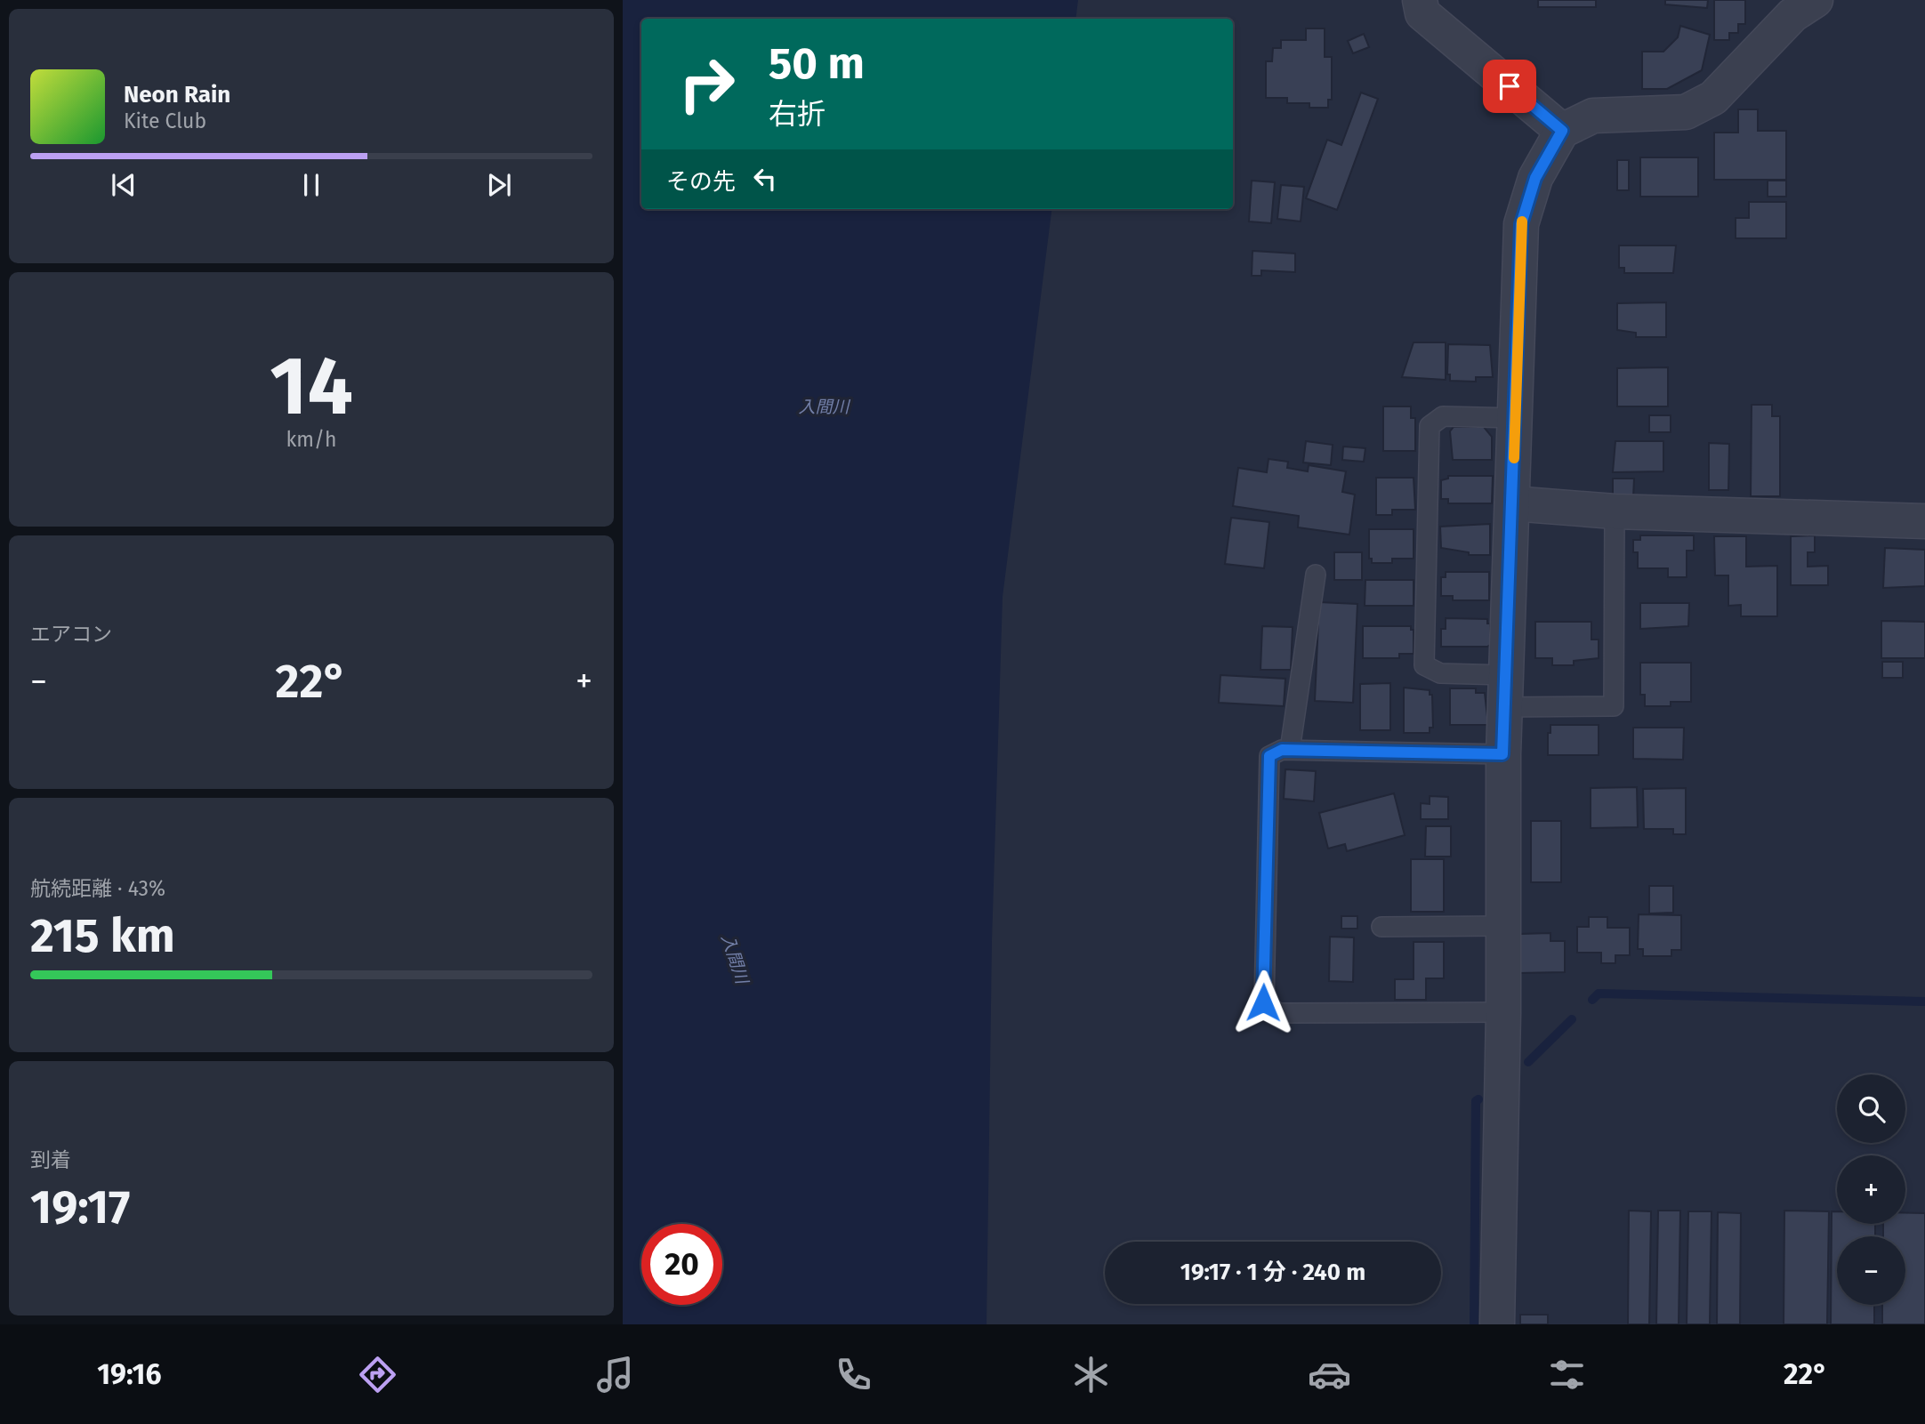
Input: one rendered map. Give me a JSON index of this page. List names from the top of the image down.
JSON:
{
  "water": ["入間川"],
  "page": {
    "turn": ["50 m", "右折"],
    "song": ["Neon Rain", "Kite Club"],
    "then": "その先",
    "tile": [
      ["14", "km/h"],
      "エアコン",
      ["航続距離 · 43%", "215 km"],
      ["到着", "19:17"]
    ],
    "heat": ["−", "22°", "+"],
    "map_buttons": ["+", "−"],
    "limit": "20",
    "trip": "19:17 · 1 分 · 240 m",
    "tabs": ["19:16", "22°"]
  }
}
